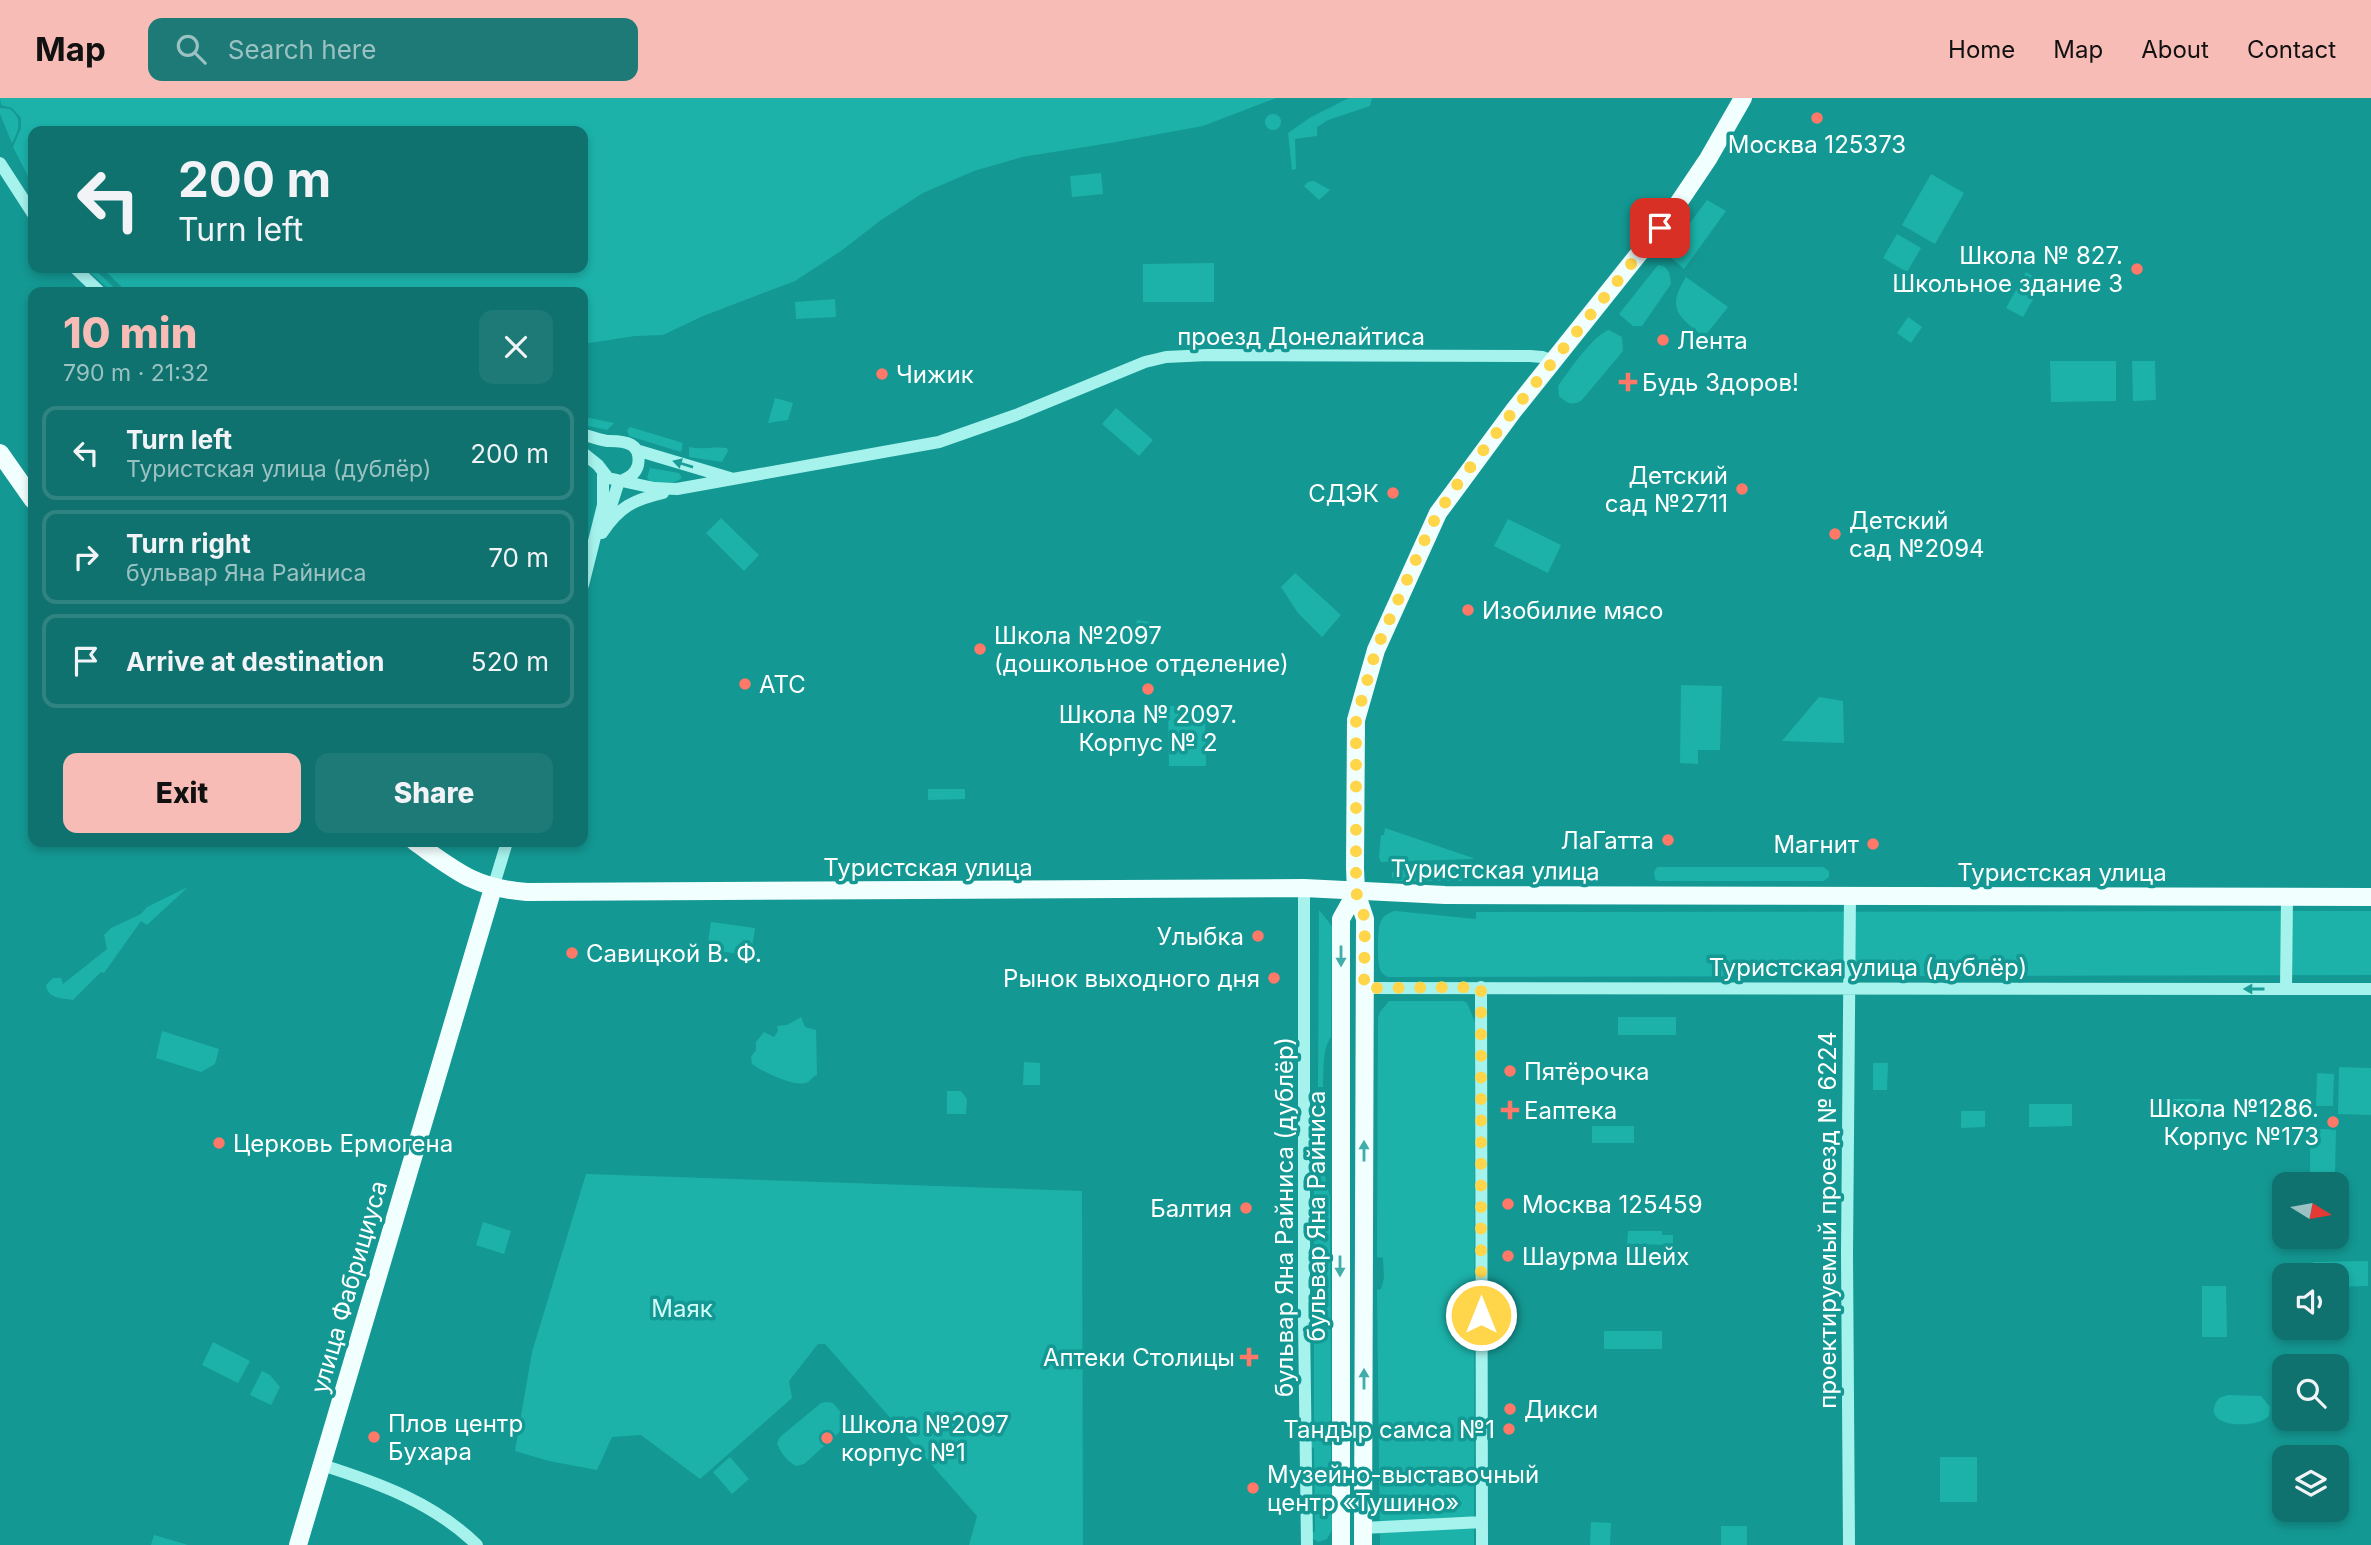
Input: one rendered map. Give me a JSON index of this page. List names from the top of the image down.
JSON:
{
  "streets": {
    "main road": ["Туристская улица", "бульвар Яна Райниса", "улица Фабрициуса"],
    "street": [
      "проезд Донелайтиса",
      "Туристская улица (дублёр)",
      "бульвар Яна Райниса (дублёр)",
      "проектируемый проезд № 6224"
    ]
  },
  "crossings": [
    ["проезд Донелайтиса", "бульвар Яна Райниса"],
    ["Туристская улица", "бульвар Яна Райниса"],
    ["Туристская улица", "бульвар Яна Райниса (дублёр)"],
    ["Туристская улица", "проектируемый проезд № 6224"],
    ["Туристская улица", "улица Фабрициуса"],
    ["Туристская улица (дублёр)", "бульвар Яна Райниса"],
    ["Туристская улица (дублёр)", "проектируемый проезд № 6224"]
  ],
  "one_way": ["Туристская улица (дублёр)"],
  "parks": ["Маяк"],
  "places": {
    "other": [
      "Москва 125373",
      "Школа № 827. Школьное здание 3",
      "Лента",
      "Чижик",
      "Детский сад №2711",
      "СДЭК",
      "Детский сад №2094",
      "Изобилие мясо",
      "Школа №2097 (дошкольное отделение)",
      "АТС",
      "Школа № 2097. Корпус № 2",
      "ЛаГатта",
      "Магнит",
      "Улыбка",
      "Савицкой В. Ф.",
      "Рынок выходного дня",
      "Пятёрочка",
      "Школа №1286. Корпус №173",
      "Церковь Ермогена",
      "Москва 125459",
      "Балтия",
      "Шаурма Шейх",
      "Дикси",
      "Тандыр самса №1",
      "Плов центр Бухара",
      "Школа №2097 корпус №1",
      "Музейно-выставочный центр «Тушино»"
    ],
    "health": ["Будь Здоров!", "Еаптека", "Аптеки Столицы"]
  },
  "north": "right",
  "page": {
    "header": "Map",
    "search": "Search here",
    "nav": [
      "Home",
      "Map",
      "About",
      "Contact"
    ],
    "turn": ["200 m", "Turn left"],
    "heading": ["10 min", "790 m · 21:32"],
    "list": [
      {
        "name": "Turn left",
        "note": "Туристская улица (дублёр)",
        "value": "200 m"
      },
      {
        "name": "Turn right",
        "note": "бульвар Яна Райниса",
        "value": "70 m"
      },
      {
        "name": "Arrive at destination",
        "value": "520 m"
      }
    ],
    "buttons": ["Exit", "Share"]
  }
}
